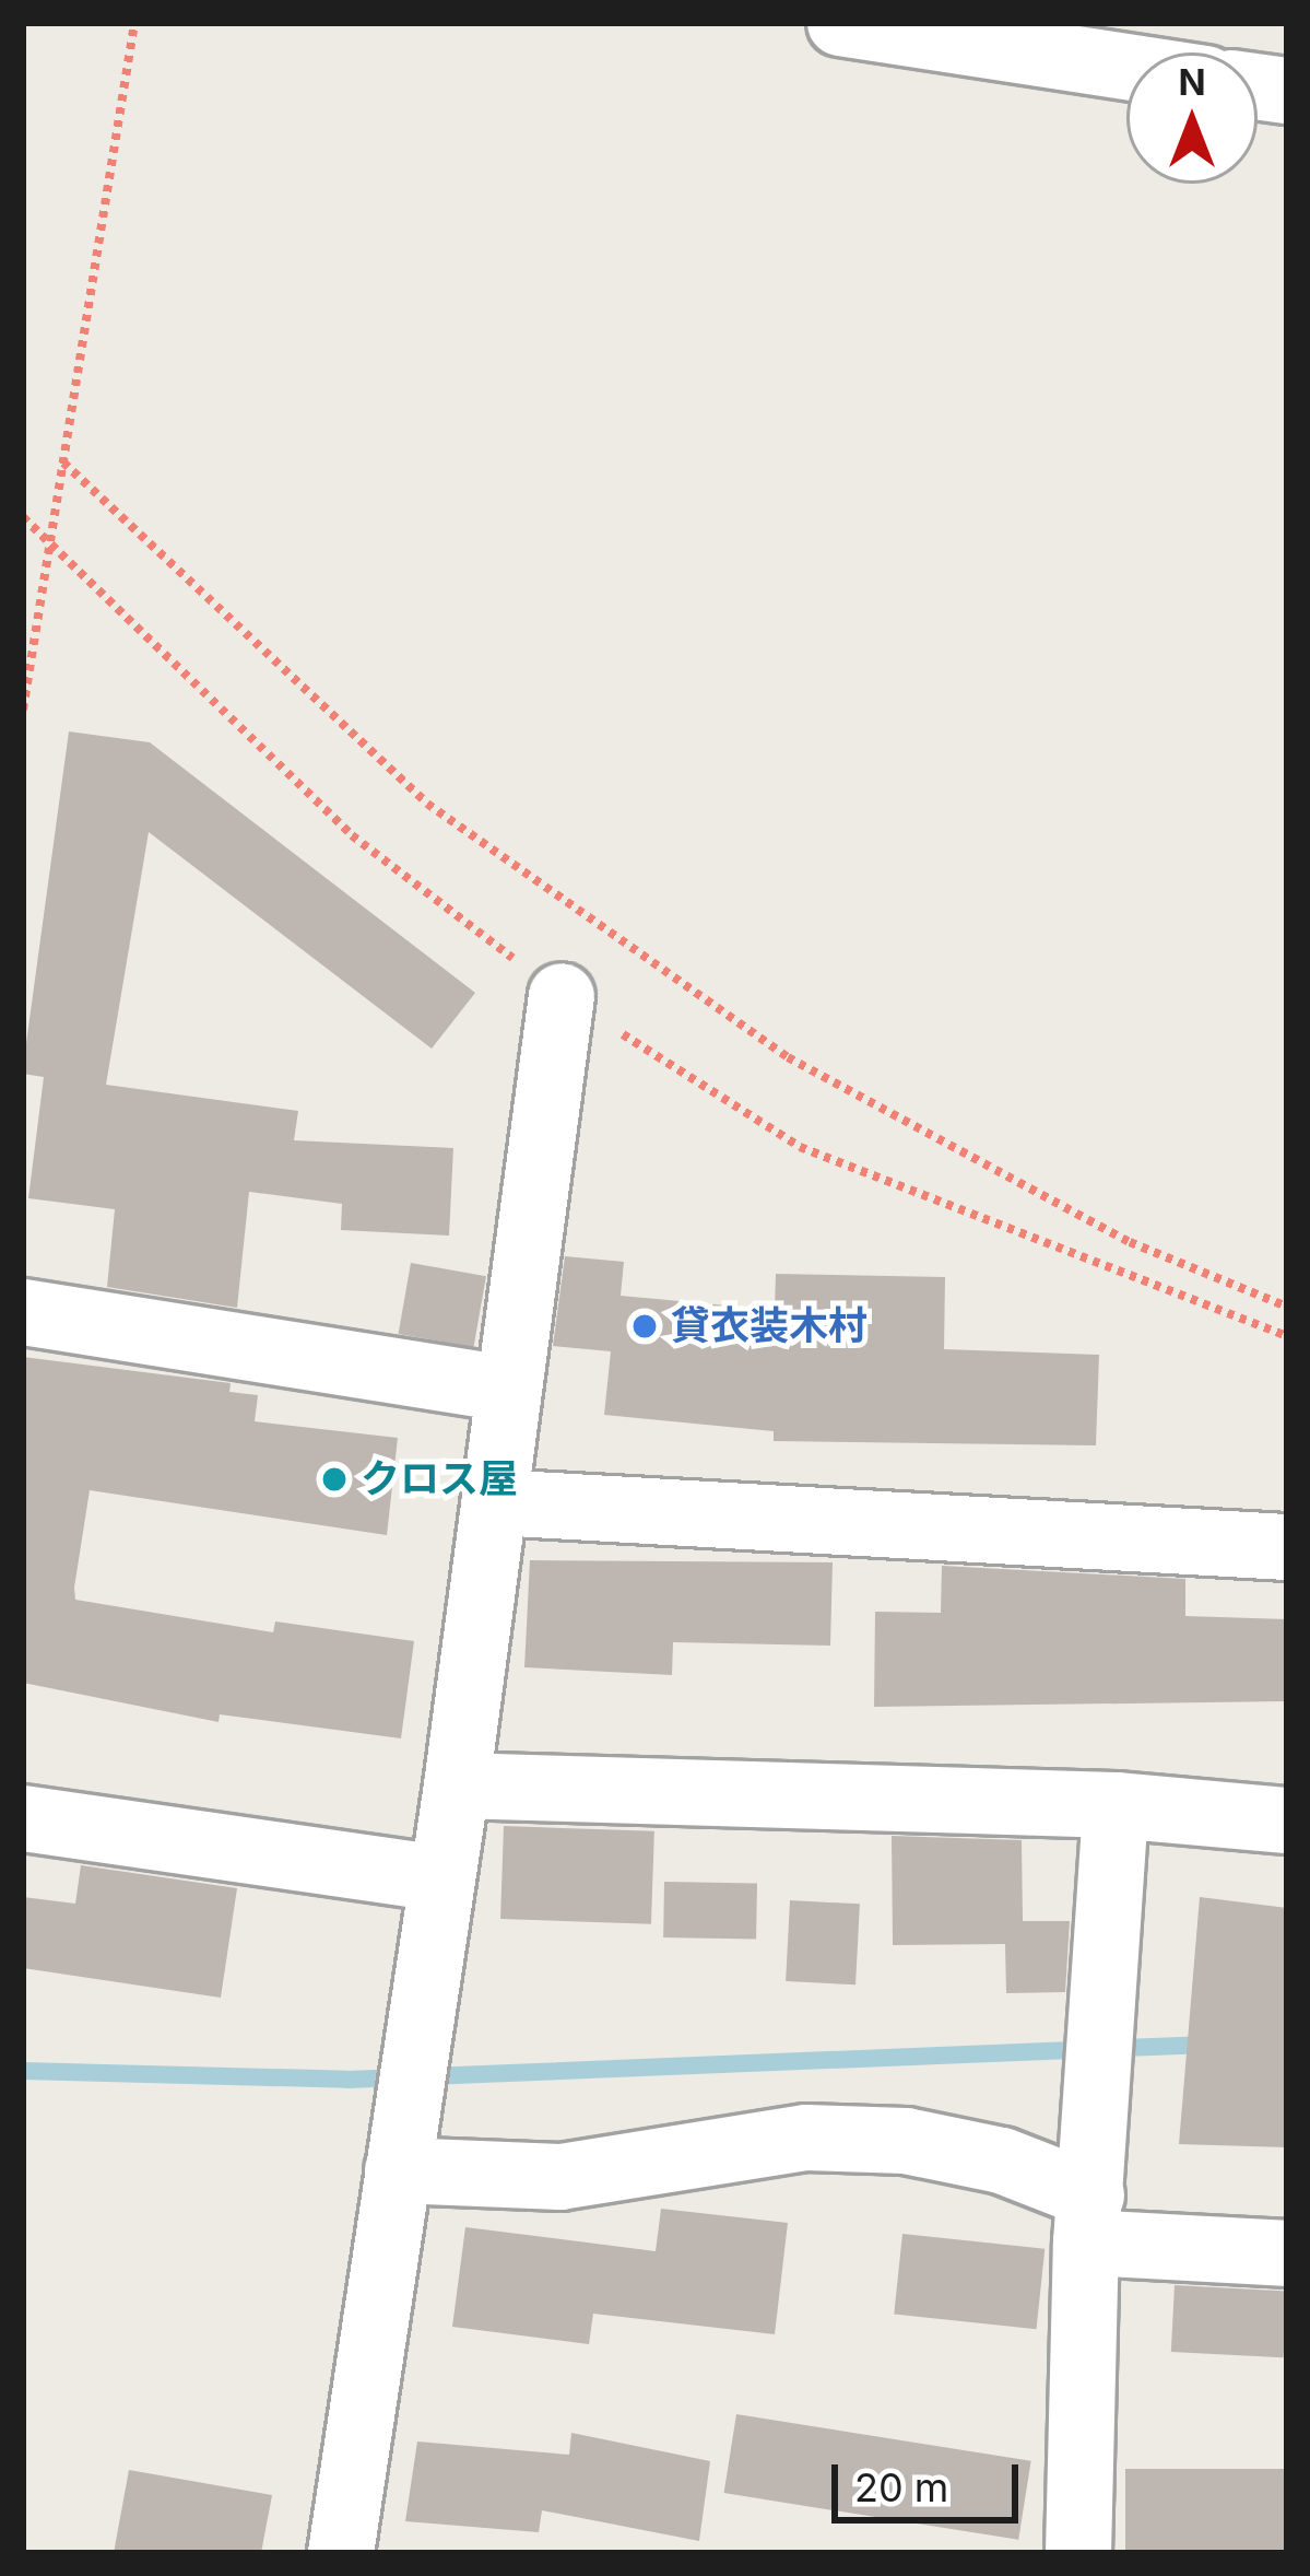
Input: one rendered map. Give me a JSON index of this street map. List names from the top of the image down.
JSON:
{
  "places": ["貸衣装木村", "クロス屋"],
  "scale_bar": "20 m",
  "north": "top"
}
